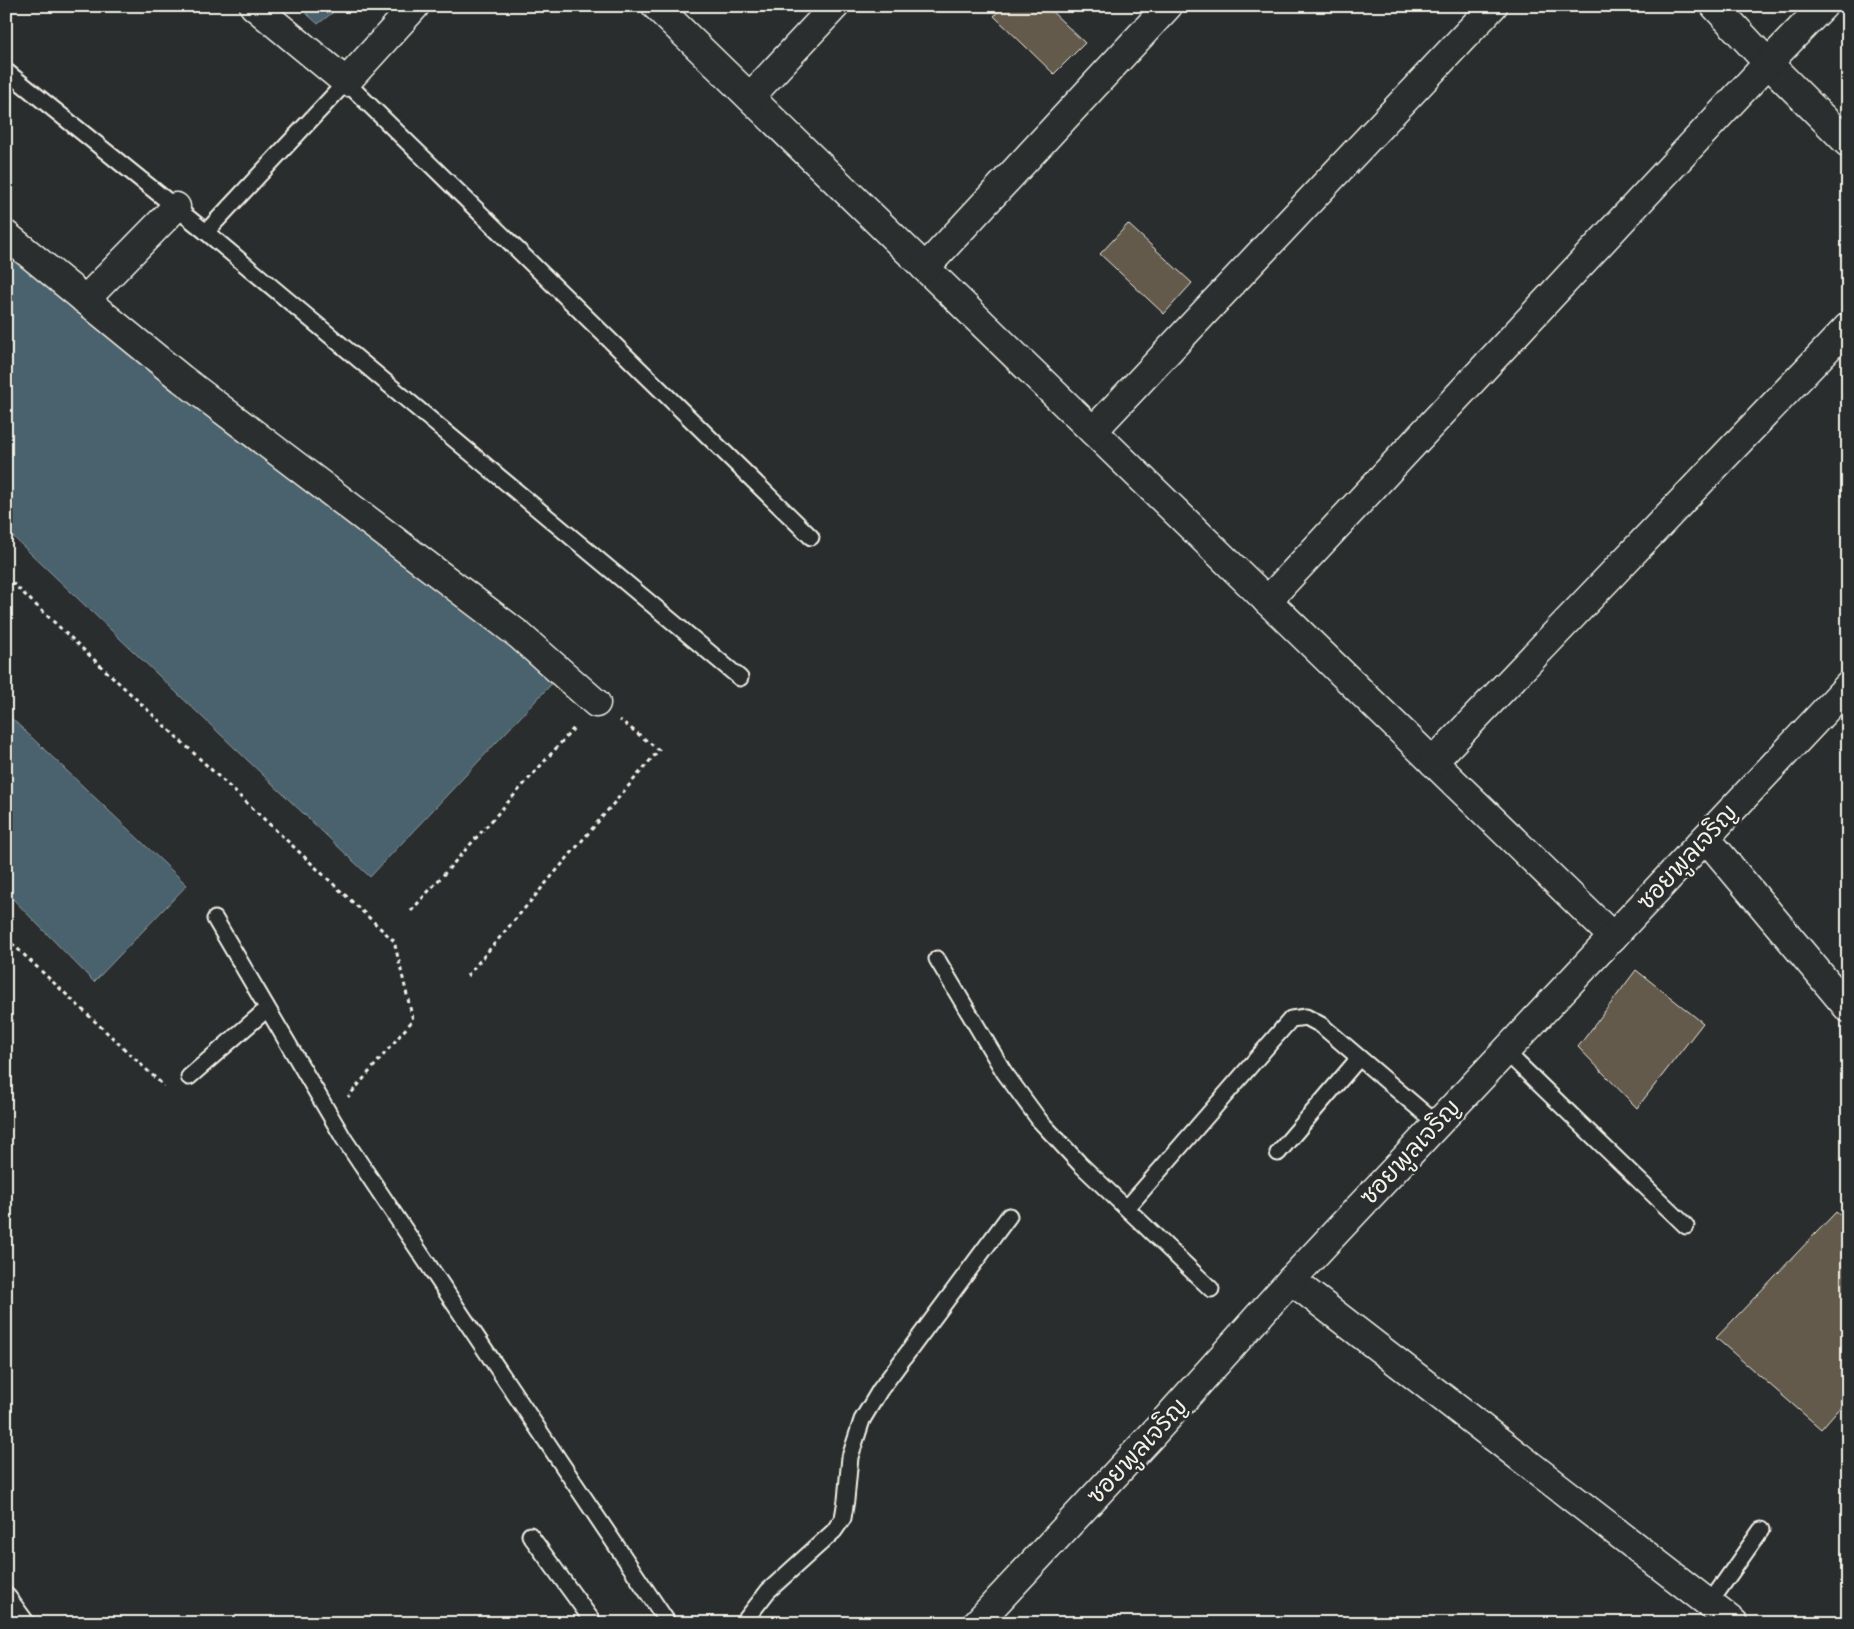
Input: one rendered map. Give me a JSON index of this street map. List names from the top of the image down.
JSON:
{
  "streets": {
    "street": ["ซอยพูลเจริญ"]
  }
}
